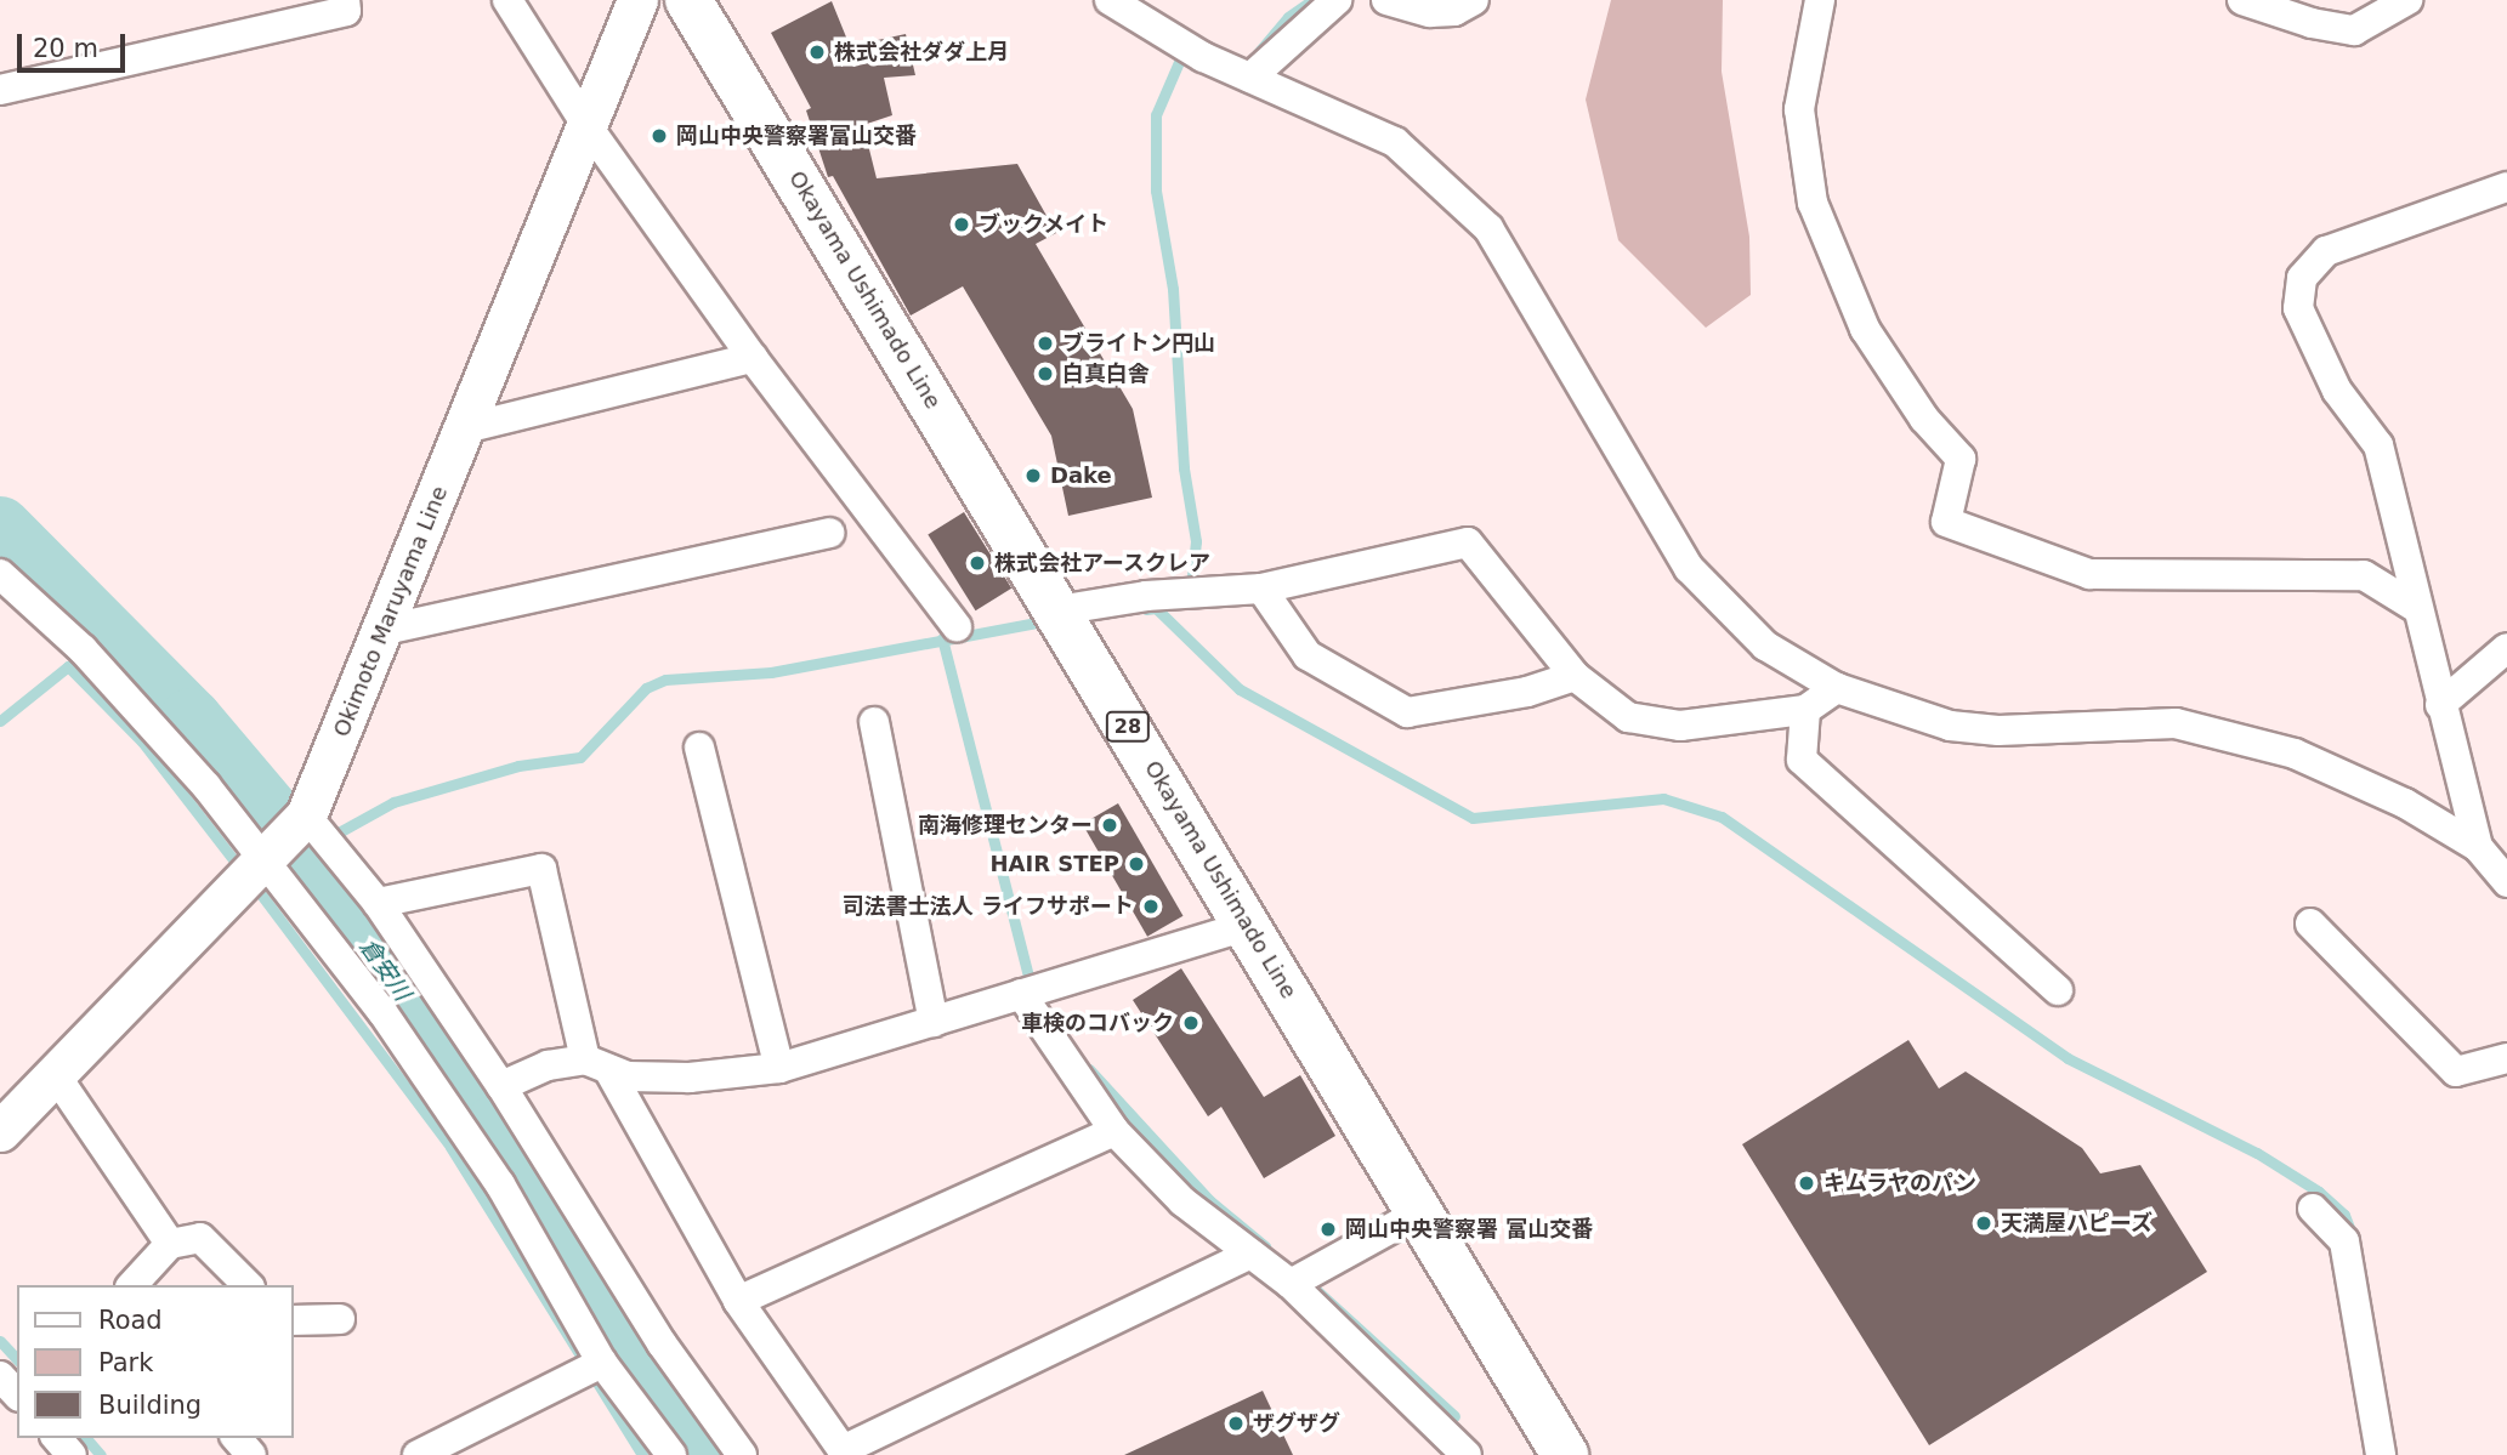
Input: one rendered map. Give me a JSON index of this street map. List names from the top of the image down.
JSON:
{
  "streets": {
    "main road": ["Okayama Ushimado Line", "Okimoto Maruyama Line", "28"]
  },
  "water": ["倉安川"],
  "places": [
    "株式会社ダダ上月",
    "岡山中央警察署富山交番",
    "ブックメイト",
    "ブライトン円山",
    "白真白舎",
    "Dake",
    "株式会社アースクレア",
    "南海修理センター",
    "HAIR STEP",
    "司法書士法人 ライフサポート",
    "車検のコバック",
    "キムラヤのパン",
    "天満屋ハピーズ",
    "岡山中央警察署 富山交番",
    "ザグザグ"
  ],
  "legend": ["Road", "Park", "Building"],
  "scale_bar": "20 m"
}
